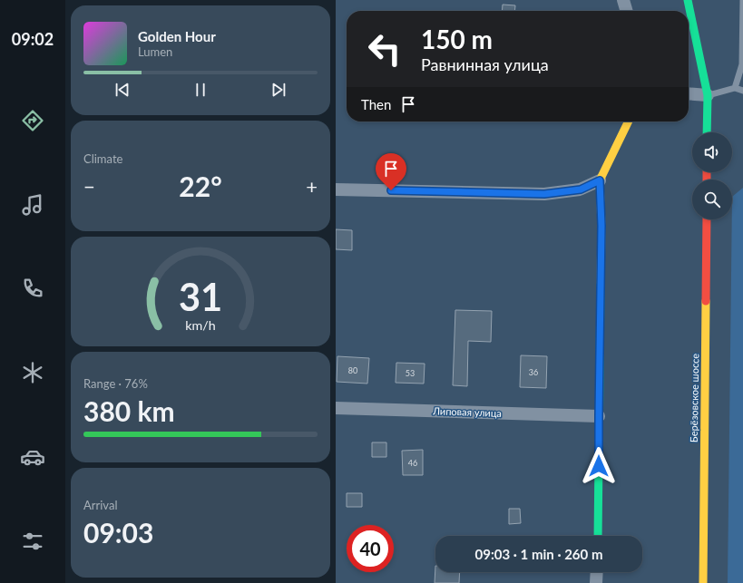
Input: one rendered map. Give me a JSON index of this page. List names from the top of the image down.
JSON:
{
  "streets": {
    "street": ["Берёзовское шоссе", "Липовая улица"]
  },
  "house_numbers": [
    "80",
    "36",
    "53",
    "46"
  ],
  "page": {
    "tabs": "09:02",
    "turn": ["150 m", "Равнинная улица"],
    "song": ["Golden Hour", "Lumen"],
    "then": "Then",
    "tile": [
      "Climate",
      ["Range · 76%", "380 km"],
      ["Arrival", "09:03"]
    ],
    "heat": ["−", "22°", "+"],
    "limit": "40",
    "trip": "09:03 · 1 min · 260 m",
    "gauge": ["31", "km/h"]
  }
}
